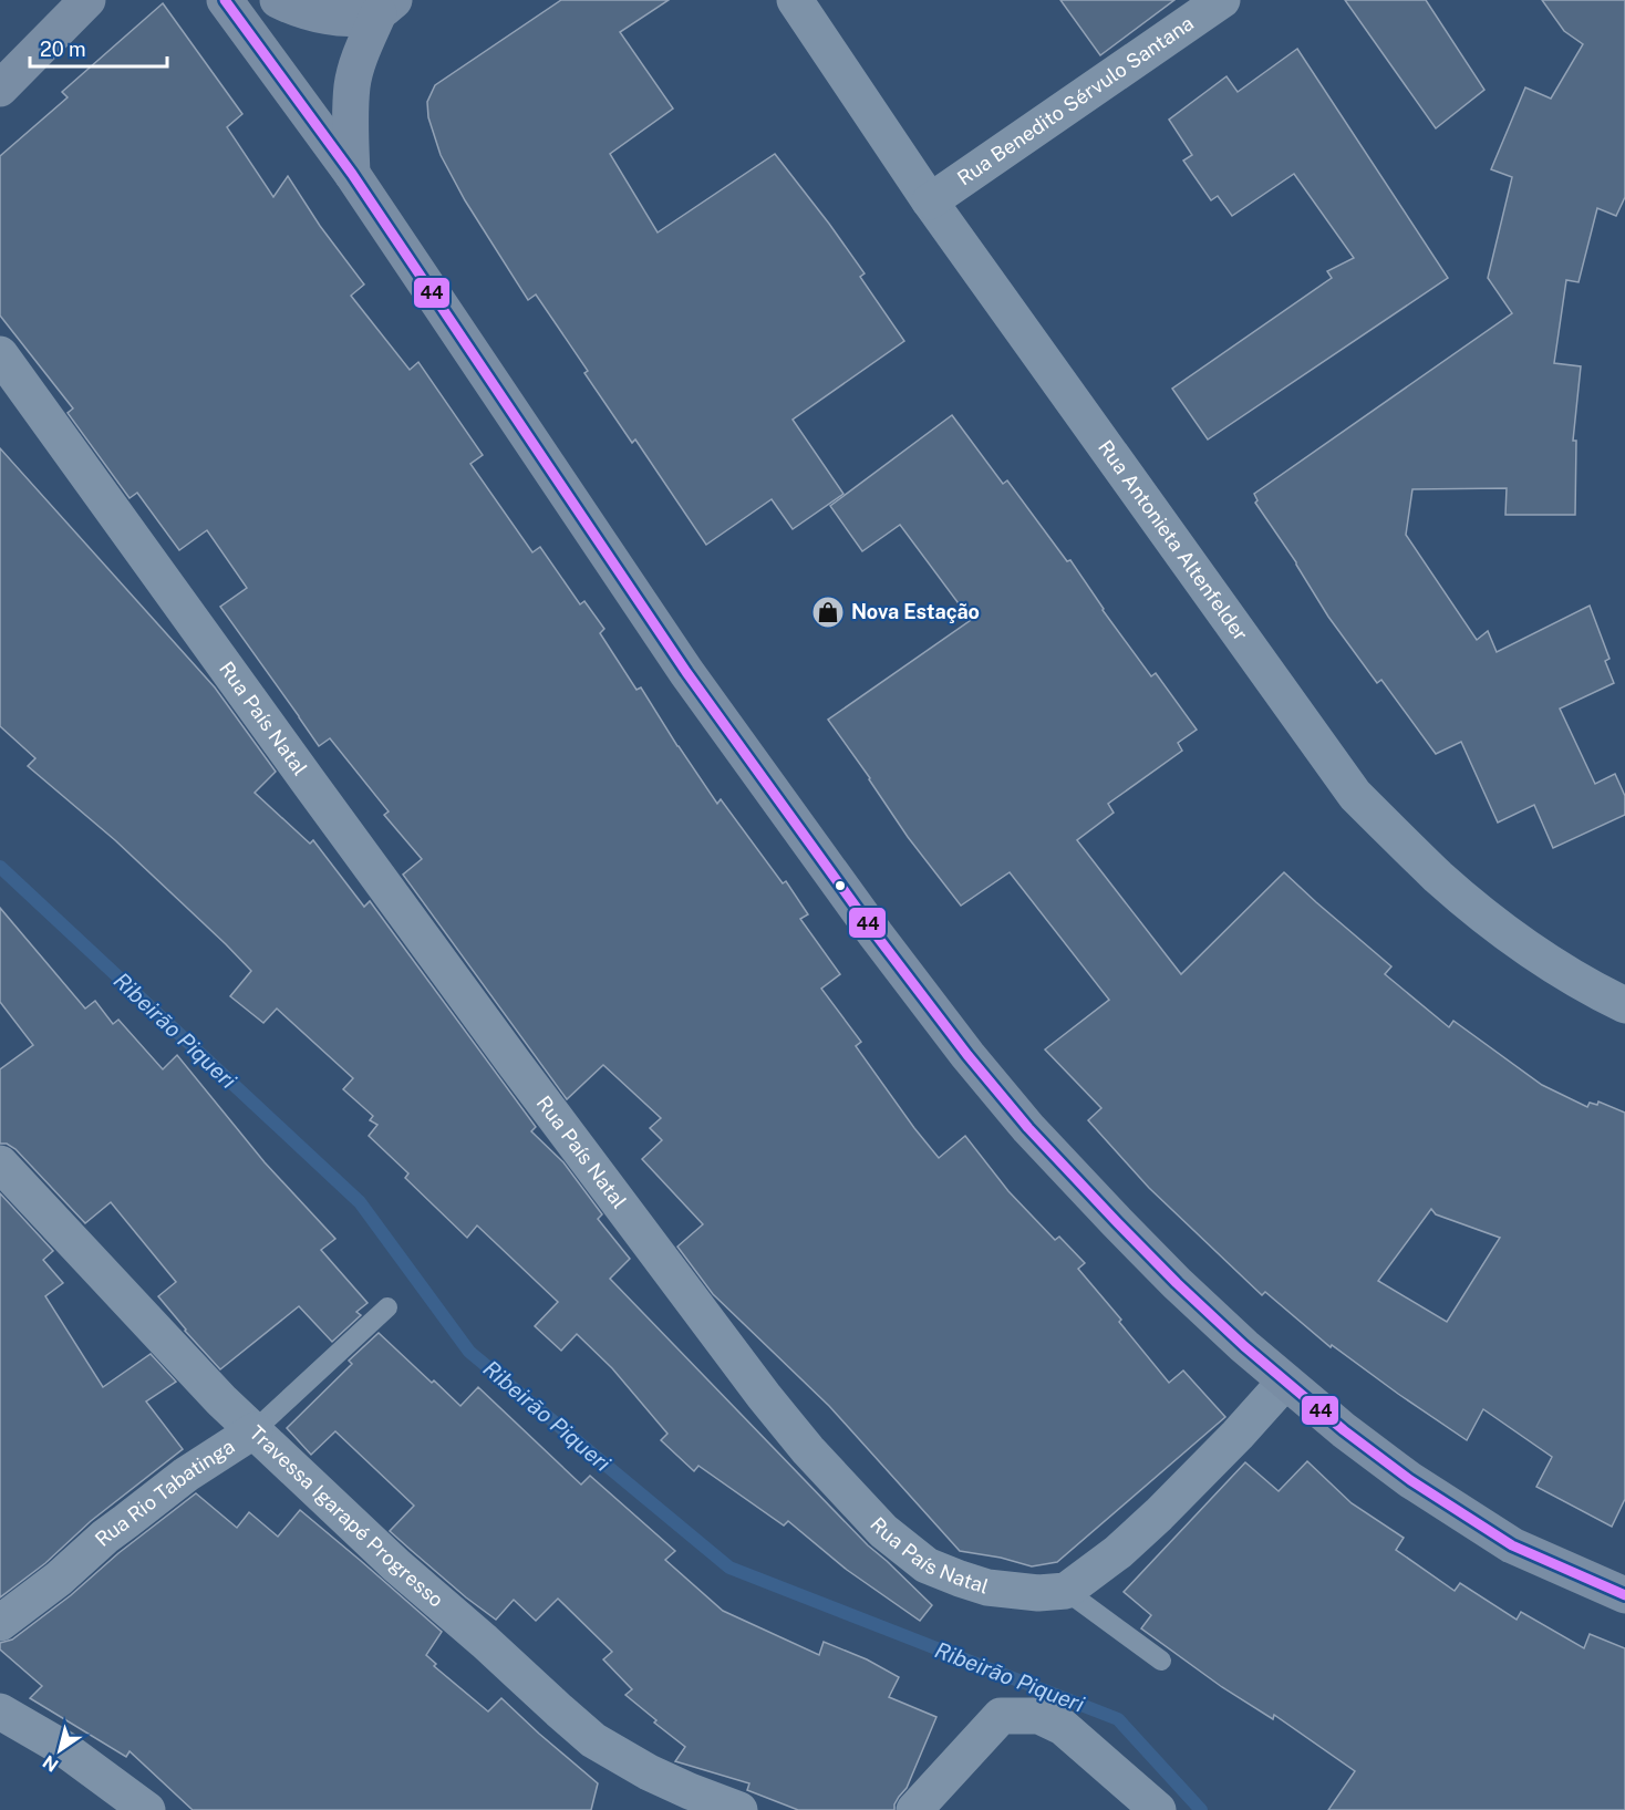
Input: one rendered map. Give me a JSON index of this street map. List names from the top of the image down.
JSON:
{
  "streets": {
    "street": [
      "Rua Benedito Sérvulo Santana",
      "Rua Antonieta Altenfelder",
      "Rua País Natal",
      "Rua Rio Tabatinga",
      "Travessa Igarapé Progresso"
    ]
  },
  "crossings": [
    ["Rua Benedito Sérvulo Santana", "Rua Antonieta Altenfelder"],
    ["Rua Rio Tabatinga", "Travessa Igarapé Progresso"]
  ],
  "water": ["Ribeirão Piqueri"],
  "places": {
    "shop": ["Nova Estação"]
  },
  "lines": ["transit line 44"],
  "scale_bar": "20 m",
  "north": "bottom left"
}
